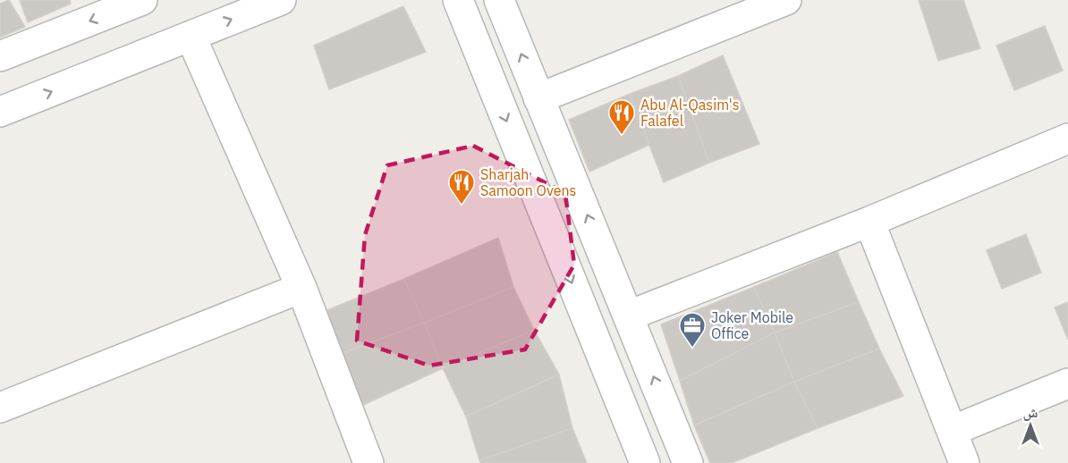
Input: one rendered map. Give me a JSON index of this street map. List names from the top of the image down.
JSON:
{
  "places": {
    "restaurant": ["Abu Al-Qasim's Falafel", "Sharjah Samoon Ovens"],
    "office": ["Joker Mobile Office"]
  },
  "north": "top"
}
